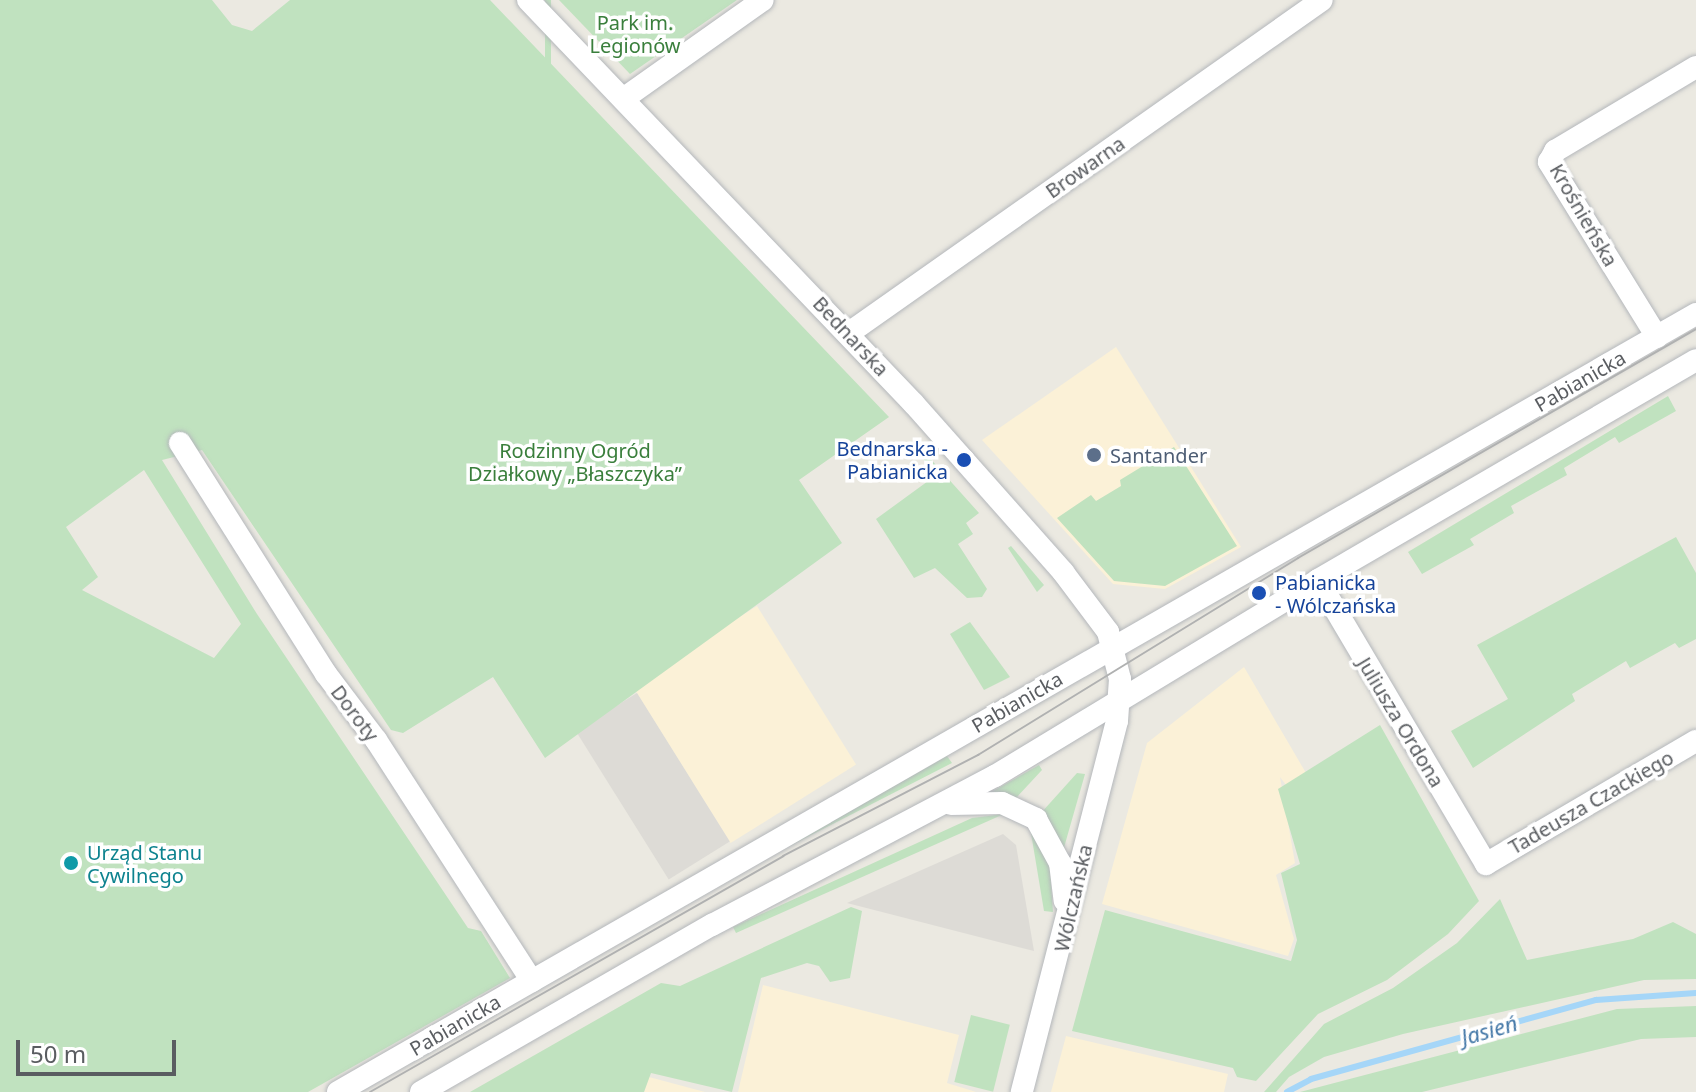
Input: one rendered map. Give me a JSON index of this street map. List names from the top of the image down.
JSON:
{
  "streets": {
    "street": [
      "Browarna",
      "Krośnieńska",
      "Bednarska",
      "Pabianicka",
      "Doroty",
      "Juliusza Ordona",
      "Tadeusza Czackiego",
      "Wólczańska"
    ]
  },
  "crossings": [
    ["Browarna", "Bednarska"],
    ["Krośnieńska", "Pabianicka"],
    ["Bednarska", "Pabianicka"],
    ["Bednarska", "Wólczańska"],
    ["Pabianicka", "Doroty"],
    ["Pabianicka", "Juliusza Ordona"],
    ["Pabianicka", "Wólczańska"],
    ["Juliusza Ordona", "Tadeusza Czackiego"]
  ],
  "water": ["Jasień"],
  "parks": ["Park im. Legionów", "Rodzinny Ogród Działkowy „Błaszczyka”"],
  "places": [
    "Santander",
    "Bednarska - Pabianicka",
    "Pabianicka - Wólczańska",
    "Urząd Stanu Cywilnego"
  ],
  "scale_bar": "50 m"
}
